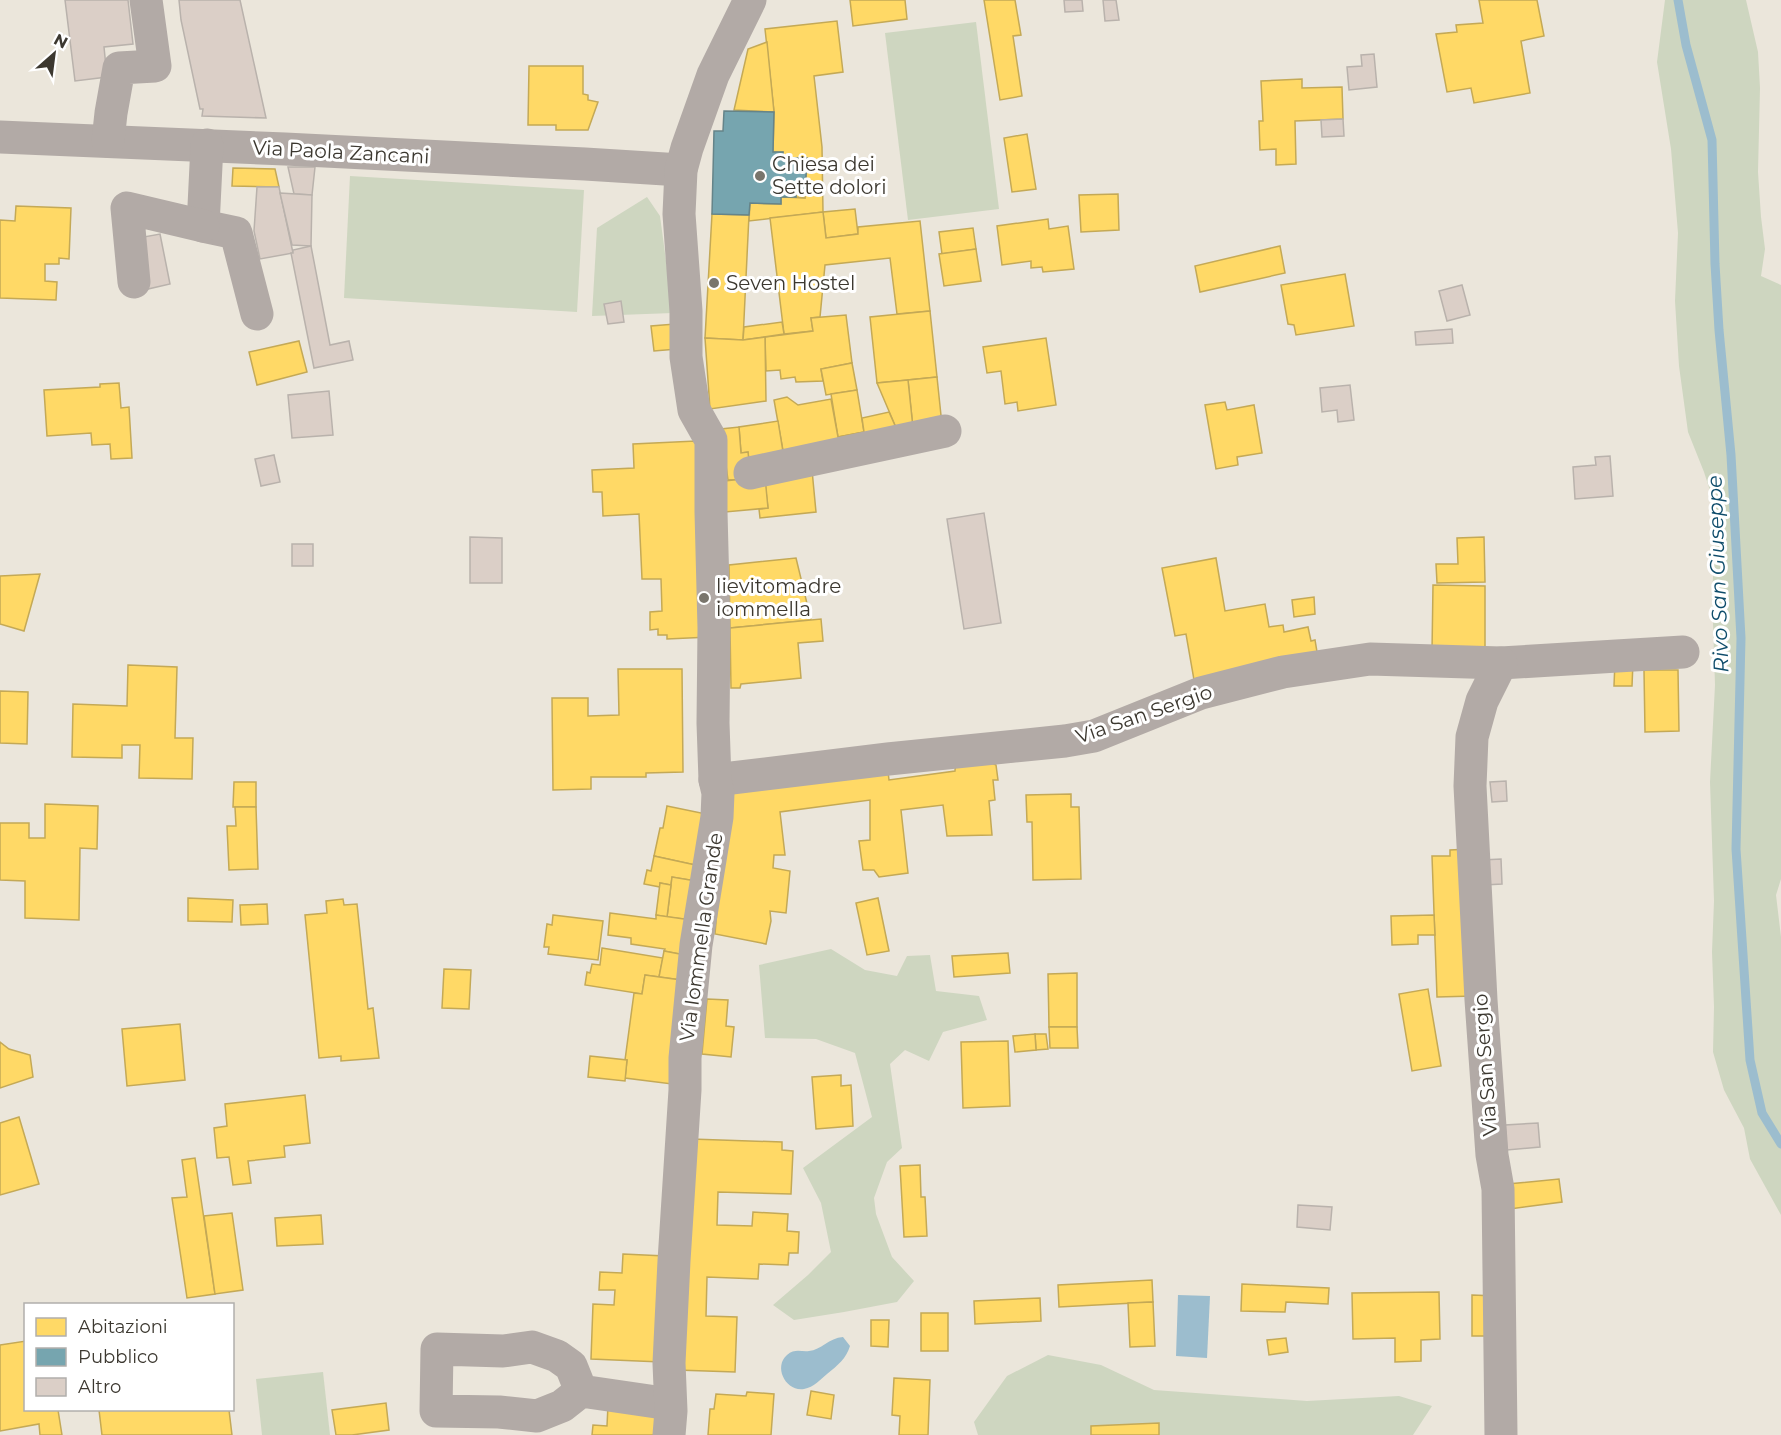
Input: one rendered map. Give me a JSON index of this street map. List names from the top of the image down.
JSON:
{
  "streets": {
    "street": ["Via Paola Zancani", "Via San Sergio", "Via Iommella Grande"]
  },
  "crossings": [
    ["Via Paola Zancani", "Via Iommella Grande"],
    ["Via San Sergio", "Via Iommella Grande"]
  ],
  "water": ["Rivo San Giuseppe"],
  "places": ["Chiesa dei Sette dolori", "Seven Hostel", "lievitomadre iommella"],
  "legend": ["Abitazioni", "Pubblico", "Altro"],
  "north": "top right"
}
